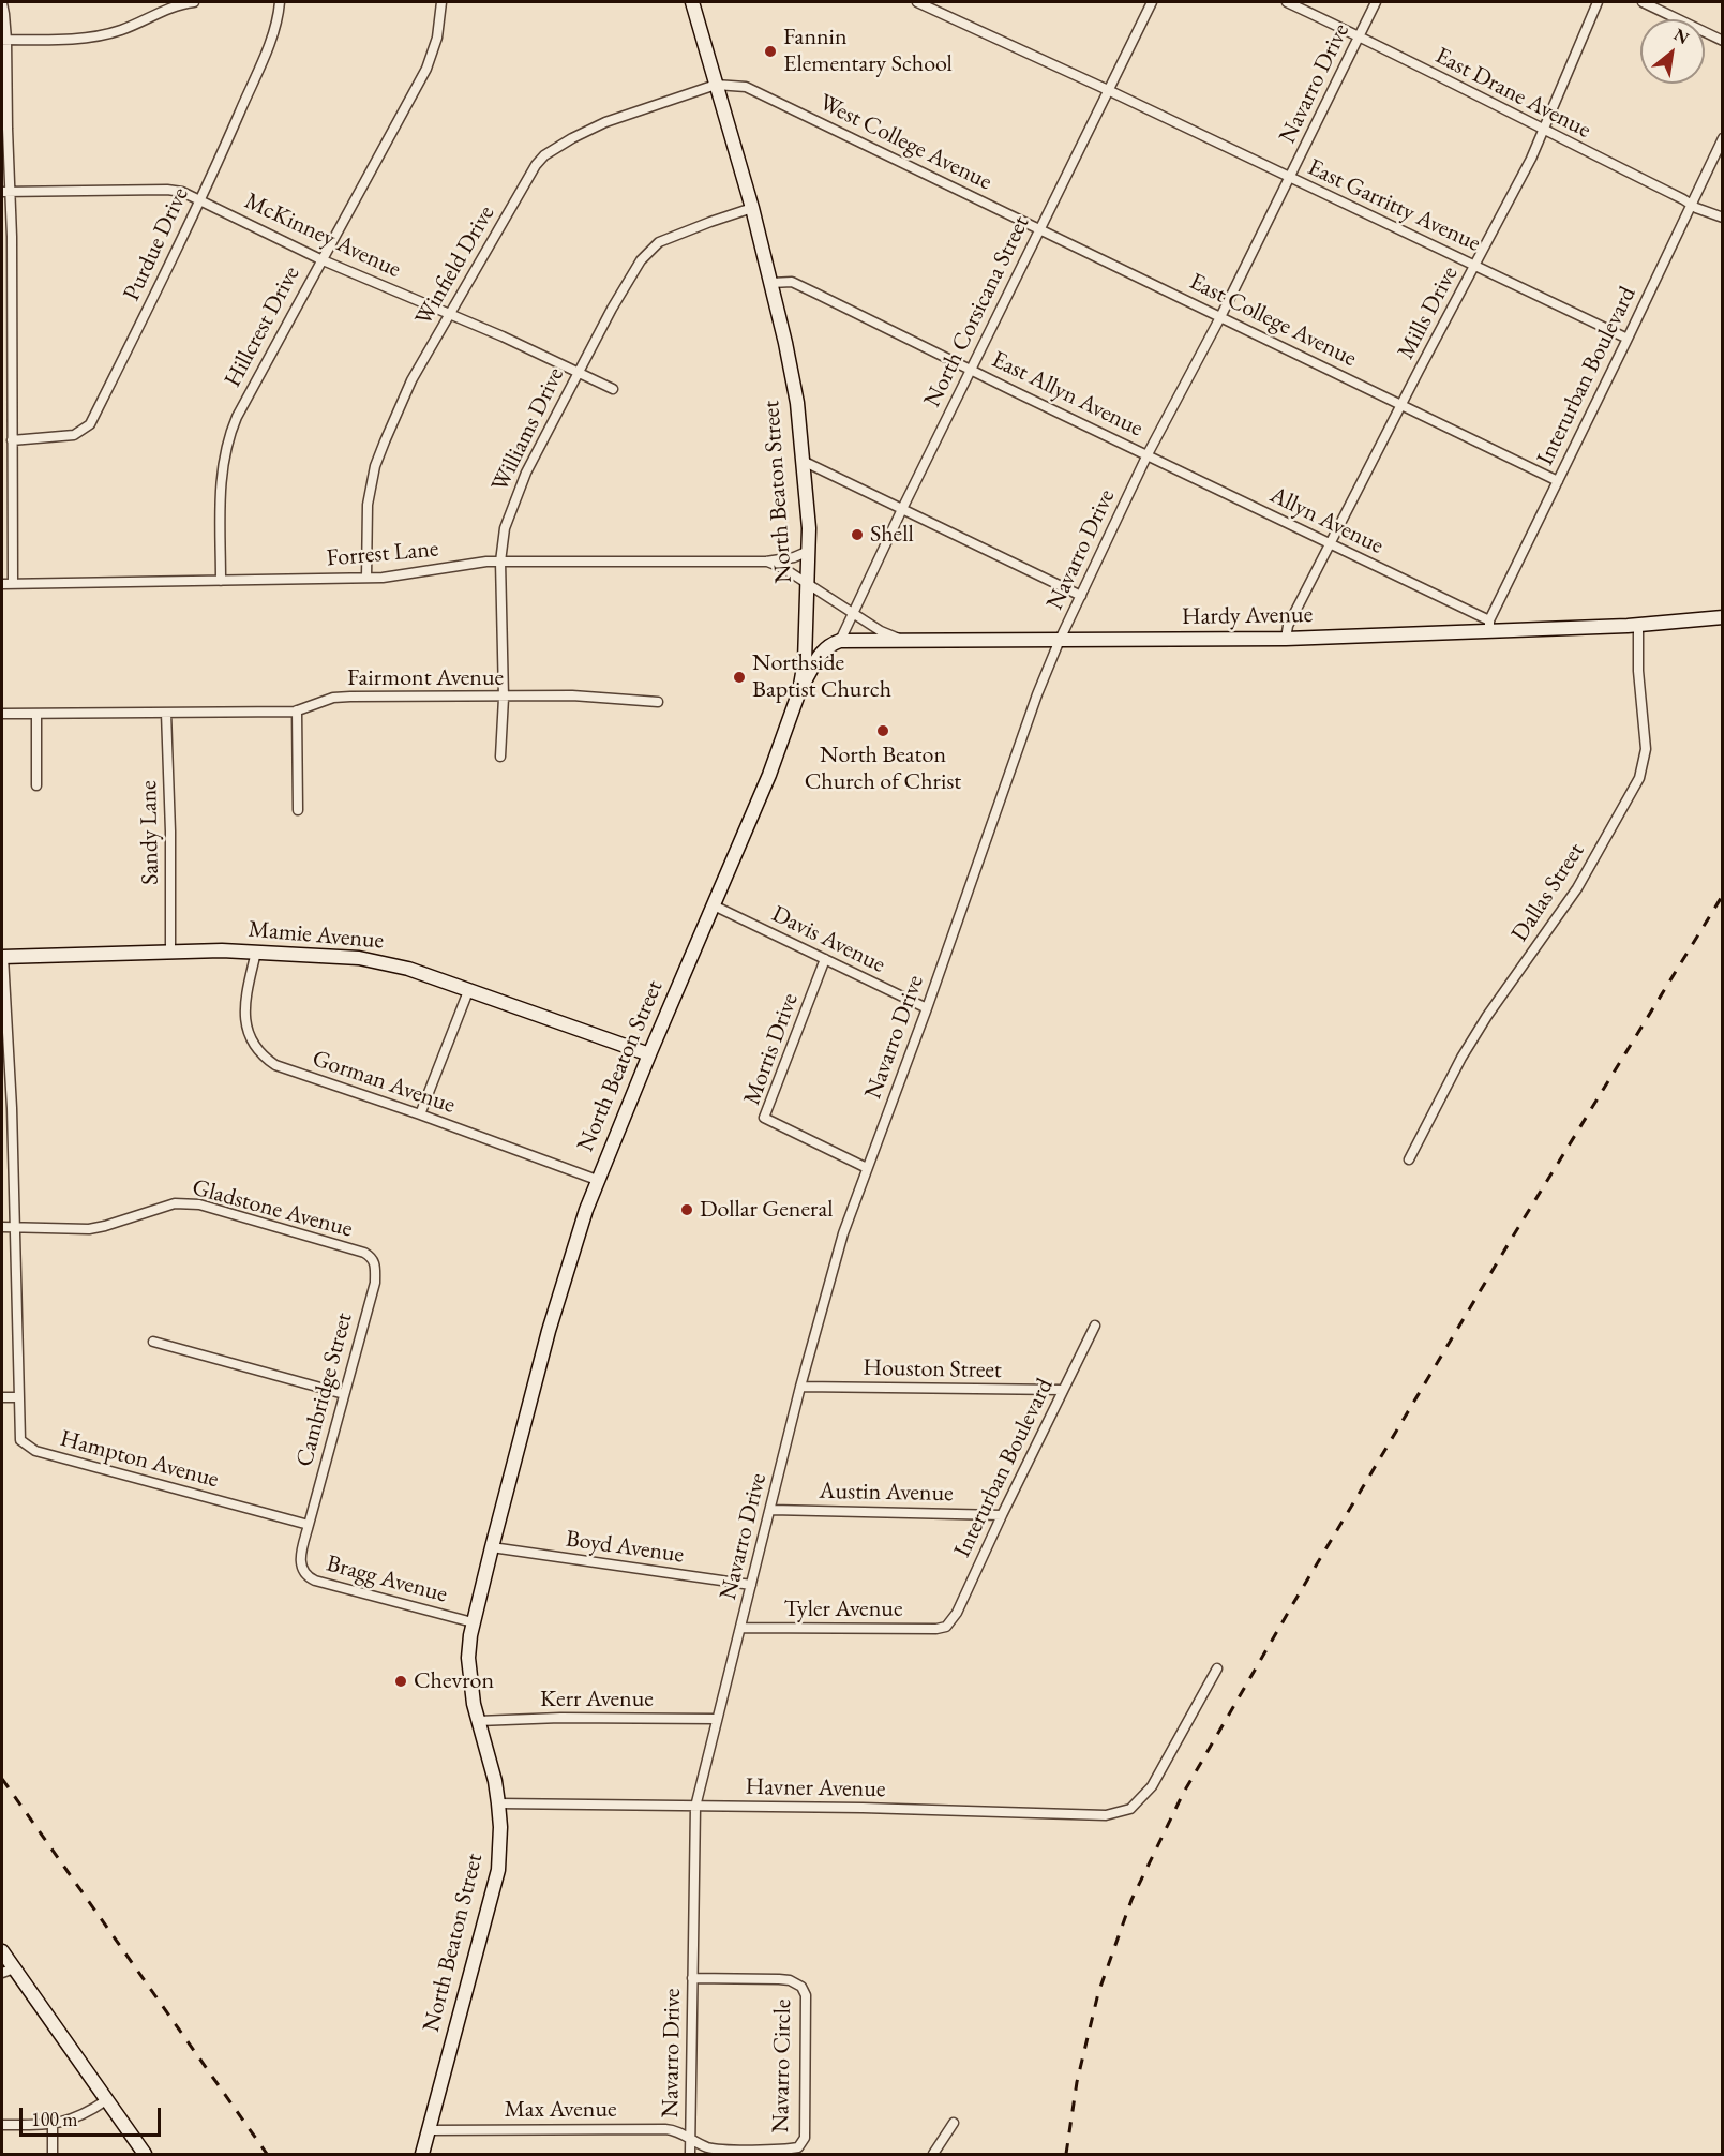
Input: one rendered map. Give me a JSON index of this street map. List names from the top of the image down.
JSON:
{
  "streets": {
    "main road": ["North Beaton Street", "Hardy Avenue", "Mamie Avenue"],
    "street": [
      "Navarro Drive",
      "East Drane Avenue",
      "West College Avenue",
      "East Garritty Avenue",
      "McKinney Avenue",
      "Purdue Drive",
      "Winfield Drive",
      "North Corsicana Street",
      "Mills Drive",
      "East College Avenue",
      "Hillcrest Drive",
      "Interurban Boulevard",
      "East Allyn Avenue",
      "Williams Drive",
      "Allyn Avenue",
      "Forrest Lane",
      "Fairmont Avenue",
      "Sandy Lane",
      "Dallas Street",
      "Davis Avenue",
      "Morris Drive",
      "Gorman Avenue",
      "Gladstone Avenue",
      "Houston Street",
      "Cambridge Street",
      "Hampton Avenue",
      "Austin Avenue",
      "Boyd Avenue",
      "Bragg Avenue",
      "Tyler Avenue",
      "Kerr Avenue",
      "Havner Avenue",
      "Navarro Circle",
      "Max Avenue"
    ]
  },
  "crossings": [
    ["Navarro Drive", "East Drane Avenue"],
    ["Navarro Drive", "East Garritty Avenue"],
    ["Navarro Drive", "East College Avenue"],
    ["Navarro Drive", "East Allyn Avenue"],
    ["Navarro Drive", "Allyn Avenue"],
    ["Navarro Drive", "Hardy Avenue"],
    ["Navarro Drive", "Davis Avenue"],
    ["Navarro Drive", "Morris Drive"],
    ["Navarro Drive", "Houston Street"],
    ["Navarro Drive", "Austin Avenue"],
    ["Navarro Drive", "Boyd Avenue"],
    ["Navarro Drive", "Tyler Avenue"],
    ["Navarro Drive", "Kerr Avenue"],
    ["Navarro Drive", "Havner Avenue"],
    ["Navarro Drive", "Navarro Circle"],
    ["Navarro Drive", "Max Avenue"],
    ["East Drane Avenue", "Mills Drive"],
    ["East Drane Avenue", "Interurban Boulevard"],
    ["West College Avenue", "Winfield Drive"],
    ["West College Avenue", "North Corsicana Street"],
    ["West College Avenue", "East College Avenue"],
    ["West College Avenue", "North Beaton Street"],
    ["East Garritty Avenue", "North Corsicana Street"],
    ["East Garritty Avenue", "Mills Drive"],
    ["East Garritty Avenue", "Interurban Boulevard"],
    ["McKinney Avenue", "Purdue Drive"],
    ["McKinney Avenue", "Winfield Drive"],
    ["McKinney Avenue", "Hillcrest Drive"],
    ["McKinney Avenue", "Williams Drive"],
    ["Winfield Drive", "North Beaton Street"],
    ["Winfield Drive", "Forrest Lane"],
    ["North Corsicana Street", "East College Avenue"],
    ["North Corsicana Street", "East Allyn Avenue"],
    ["North Corsicana Street", "Forrest Lane"],
    ["North Corsicana Street", "Hardy Avenue"],
    ["Mills Drive", "East College Avenue"],
    ["Mills Drive", "Allyn Avenue"],
    ["Mills Drive", "Hardy Avenue"],
    ["East College Avenue", "Interurban Boulevard"],
    ["Hillcrest Drive", "Forrest Lane"],
    ["Interurban Boulevard", "Allyn Avenue"],
    ["Interurban Boulevard", "Hardy Avenue"],
    ["Interurban Boulevard", "Houston Street"],
    ["Interurban Boulevard", "Austin Avenue"],
    ["Interurban Boulevard", "Tyler Avenue"],
    ["East Allyn Avenue", "North Beaton Street"],
    ["East Allyn Avenue", "Allyn Avenue"],
    ["Williams Drive", "North Beaton Street"],
    ["Williams Drive", "Forrest Lane"],
    ["Williams Drive", "Fairmont Avenue"],
    ["North Beaton Street", "Forrest Lane"],
    ["North Beaton Street", "Mamie Avenue"],
    ["North Beaton Street", "Davis Avenue"],
    ["North Beaton Street", "Gorman Avenue"],
    ["North Beaton Street", "Boyd Avenue"],
    ["North Beaton Street", "Bragg Avenue"],
    ["North Beaton Street", "Kerr Avenue"],
    ["North Beaton Street", "Havner Avenue"],
    ["North Beaton Street", "Max Avenue"],
    ["Allyn Avenue", "Hardy Avenue"],
    ["Forrest Lane", "Hardy Avenue"],
    ["Hardy Avenue", "Dallas Street"],
    ["Fairmont Avenue", "Sandy Lane"],
    ["Sandy Lane", "Mamie Avenue"],
    ["Mamie Avenue", "Gorman Avenue"],
    ["Mamie Avenue", "Hampton Avenue"],
    ["Davis Avenue", "Morris Drive"],
    ["Gladstone Avenue", "Cambridge Street"],
    ["Gladstone Avenue", "Hampton Avenue"],
    ["Cambridge Street", "Hampton Avenue"],
    ["Cambridge Street", "Bragg Avenue"],
    ["Hampton Avenue", "Bragg Avenue"],
    ["Navarro Circle", "Max Avenue"]
  ],
  "places": [
    "Fannin Elementary School",
    "Shell",
    "Northside Baptist Church",
    "North Beaton Church of Christ",
    "Dollar General",
    "Chevron"
  ],
  "scale_bar": "100 m",
  "north": "top right"
}
